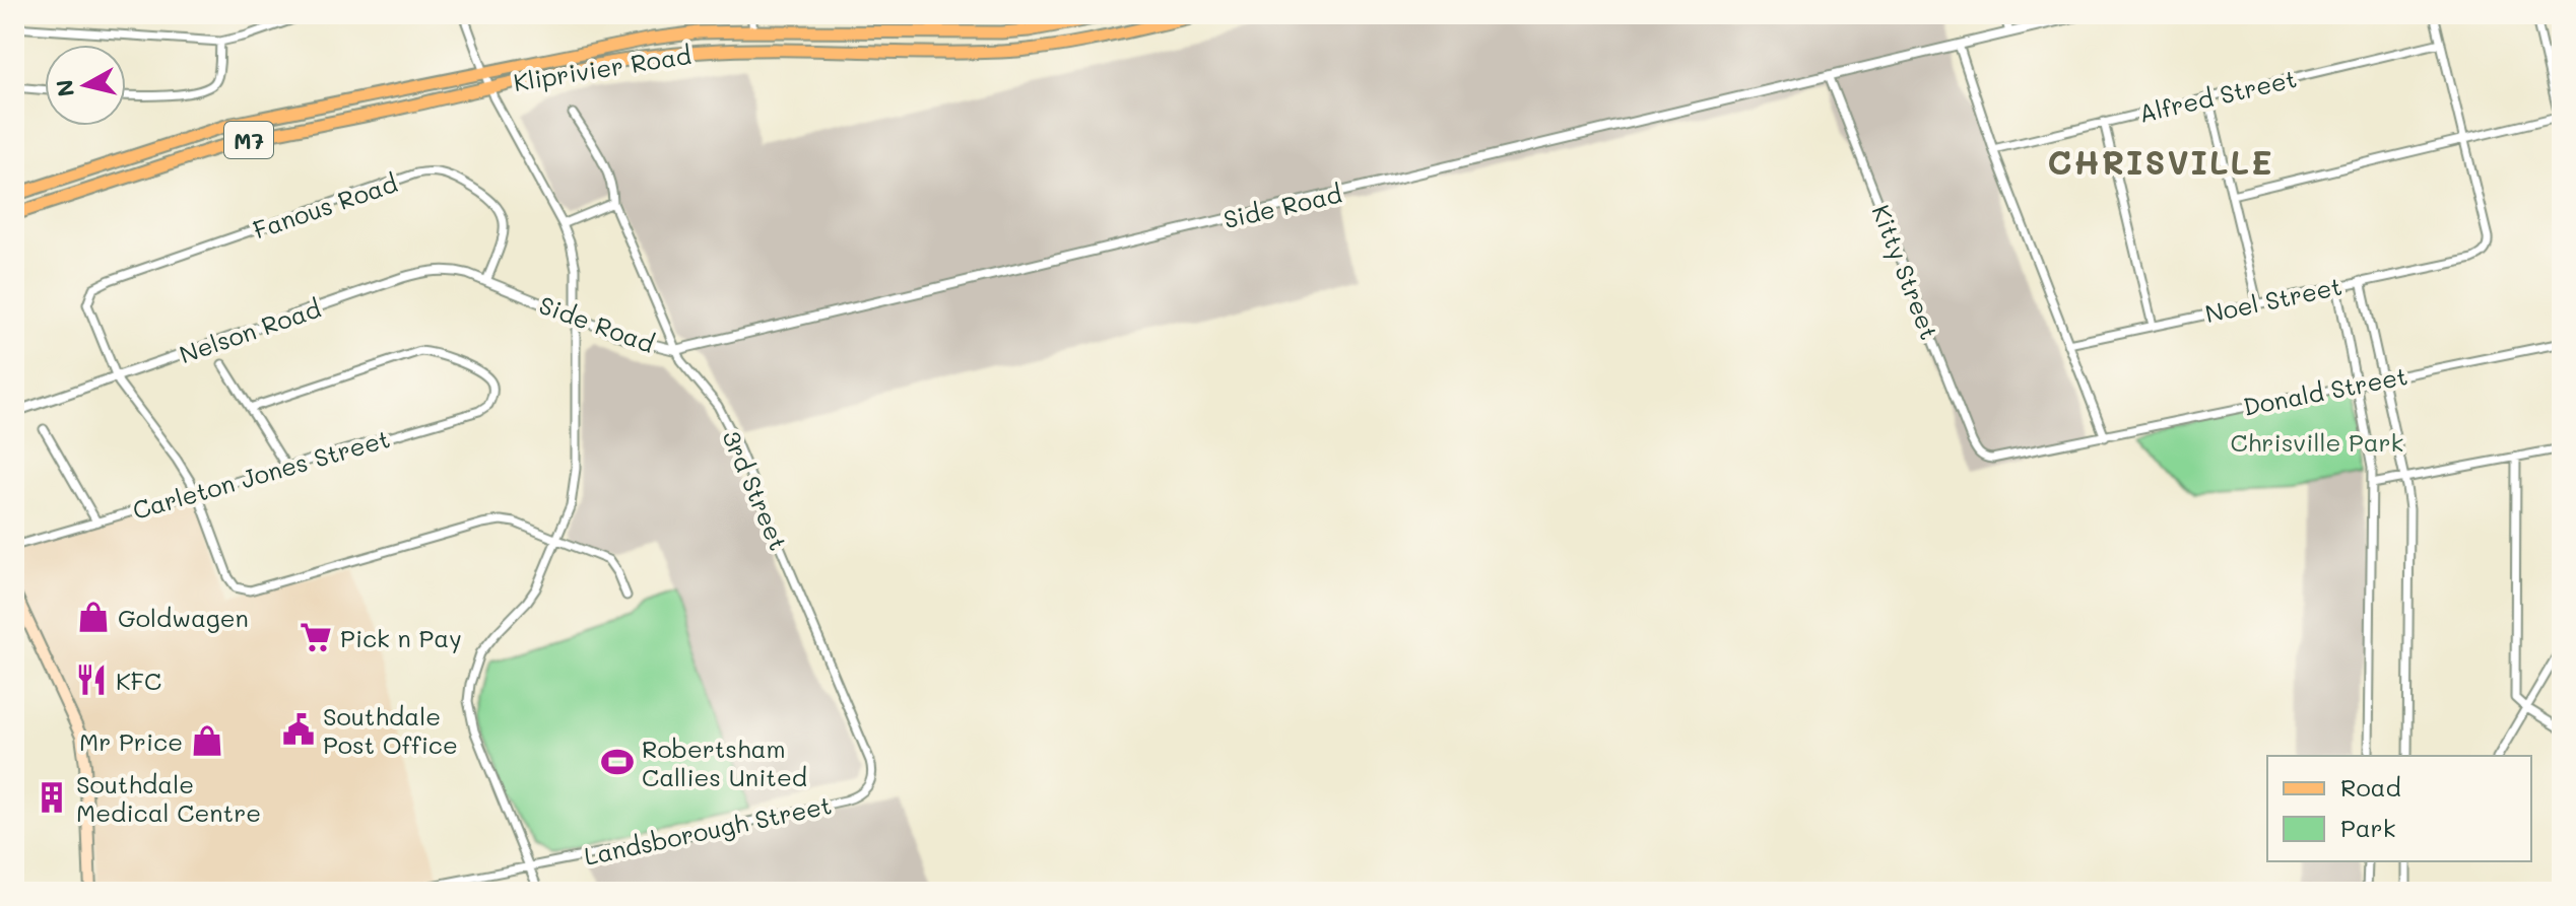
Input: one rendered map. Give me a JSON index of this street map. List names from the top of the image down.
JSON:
{
  "streets": {
    "main road": ["Kliprivier Road", "M7"],
    "street": [
      "Alfred Street",
      "Fanous Road",
      "Side Road",
      "Kitty Street",
      "Noel Street",
      "Nelson Road",
      "Donald Street",
      "Carleton Jones Street",
      "3rd Street",
      "Landsborough Street"
    ]
  },
  "crossings": [
    ["Fanous Road", "Side Road"],
    ["Fanous Road", "Nelson Road"],
    ["Side Road", "Kitty Street"],
    ["Side Road", "Nelson Road"],
    ["Side Road", "3rd Street"],
    ["Kitty Street", "Donald Street"],
    ["3rd Street", "Landsborough Street"]
  ],
  "districts": ["CHRISVILLE"],
  "parks": ["Chrisville Park"],
  "places": {
    "shop": ["Goldwagen", "Mr Price"],
    "supermarket": ["Pick n Pay"],
    "restaurant": ["KFC"],
    "public building": ["Southdale Post Office"],
    "sports": ["Robertsham Callies United"],
    "building": ["Southdale Medical Centre"]
  },
  "legend": ["Road", "Park"],
  "north": "left"
}
